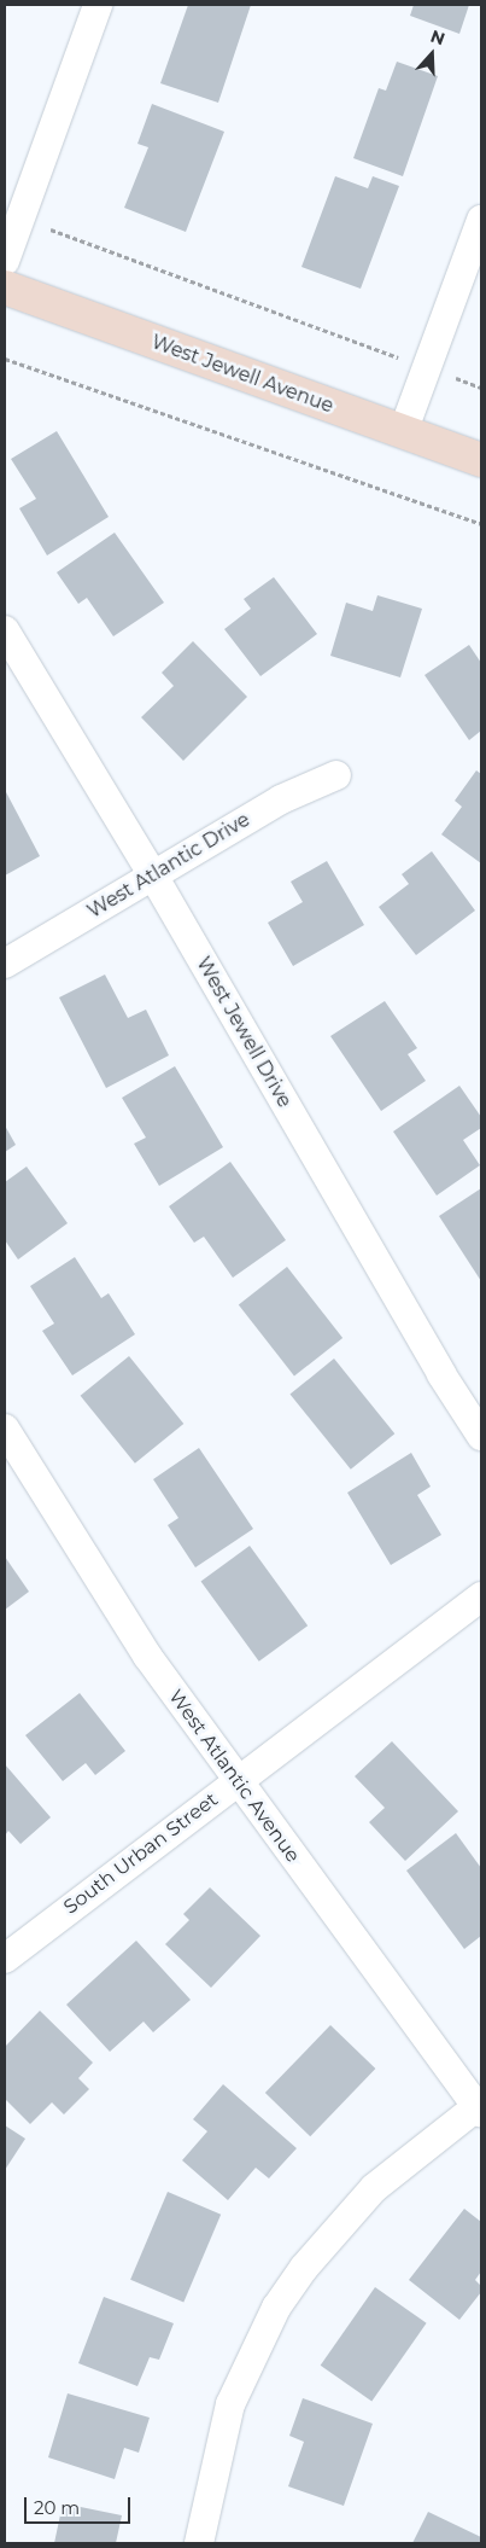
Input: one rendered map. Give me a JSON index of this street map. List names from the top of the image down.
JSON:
{
  "streets": {
    "main road": ["West Jewell Avenue"],
    "street": [
      "West Atlantic Drive",
      "West Jewell Drive",
      "West Atlantic Avenue",
      "South Urban Street"
    ]
  },
  "crossings": [
    ["West Atlantic Drive", "West Jewell Drive"],
    ["West Atlantic Avenue", "South Urban Street"]
  ],
  "scale_bar": "20 m",
  "north": "top"
}
